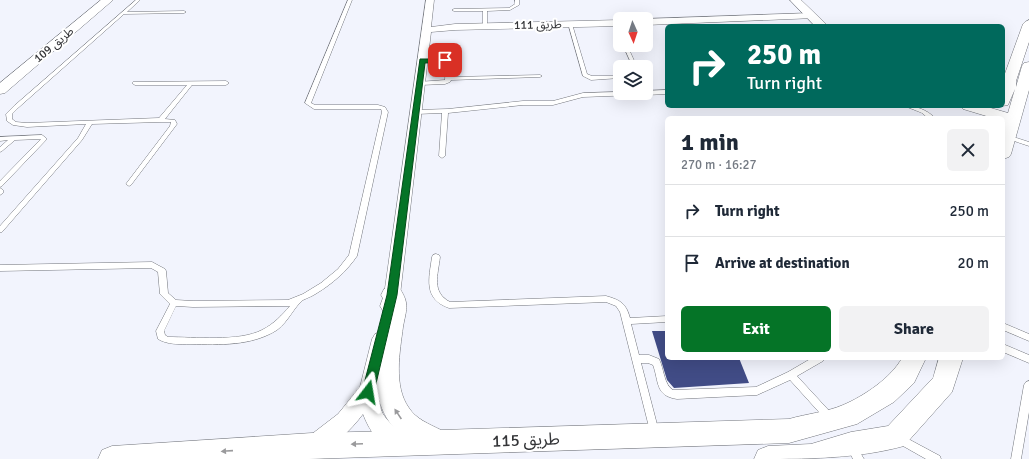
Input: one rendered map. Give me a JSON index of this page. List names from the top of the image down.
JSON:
{
  "streets": {
    "street": ["طريق 111", "طريق 109", "طريق 115"]
  },
  "north": "bottom",
  "page": {
    "turn": ["250 m", "Turn right"],
    "heading": ["1 min", "270 m · 16:27"],
    "list": [
      {
        "name": "Turn right",
        "value": "250 m"
      },
      {
        "name": "Arrive at destination",
        "value": "20 m"
      }
    ],
    "buttons": ["Exit", "Share"]
  }
}
